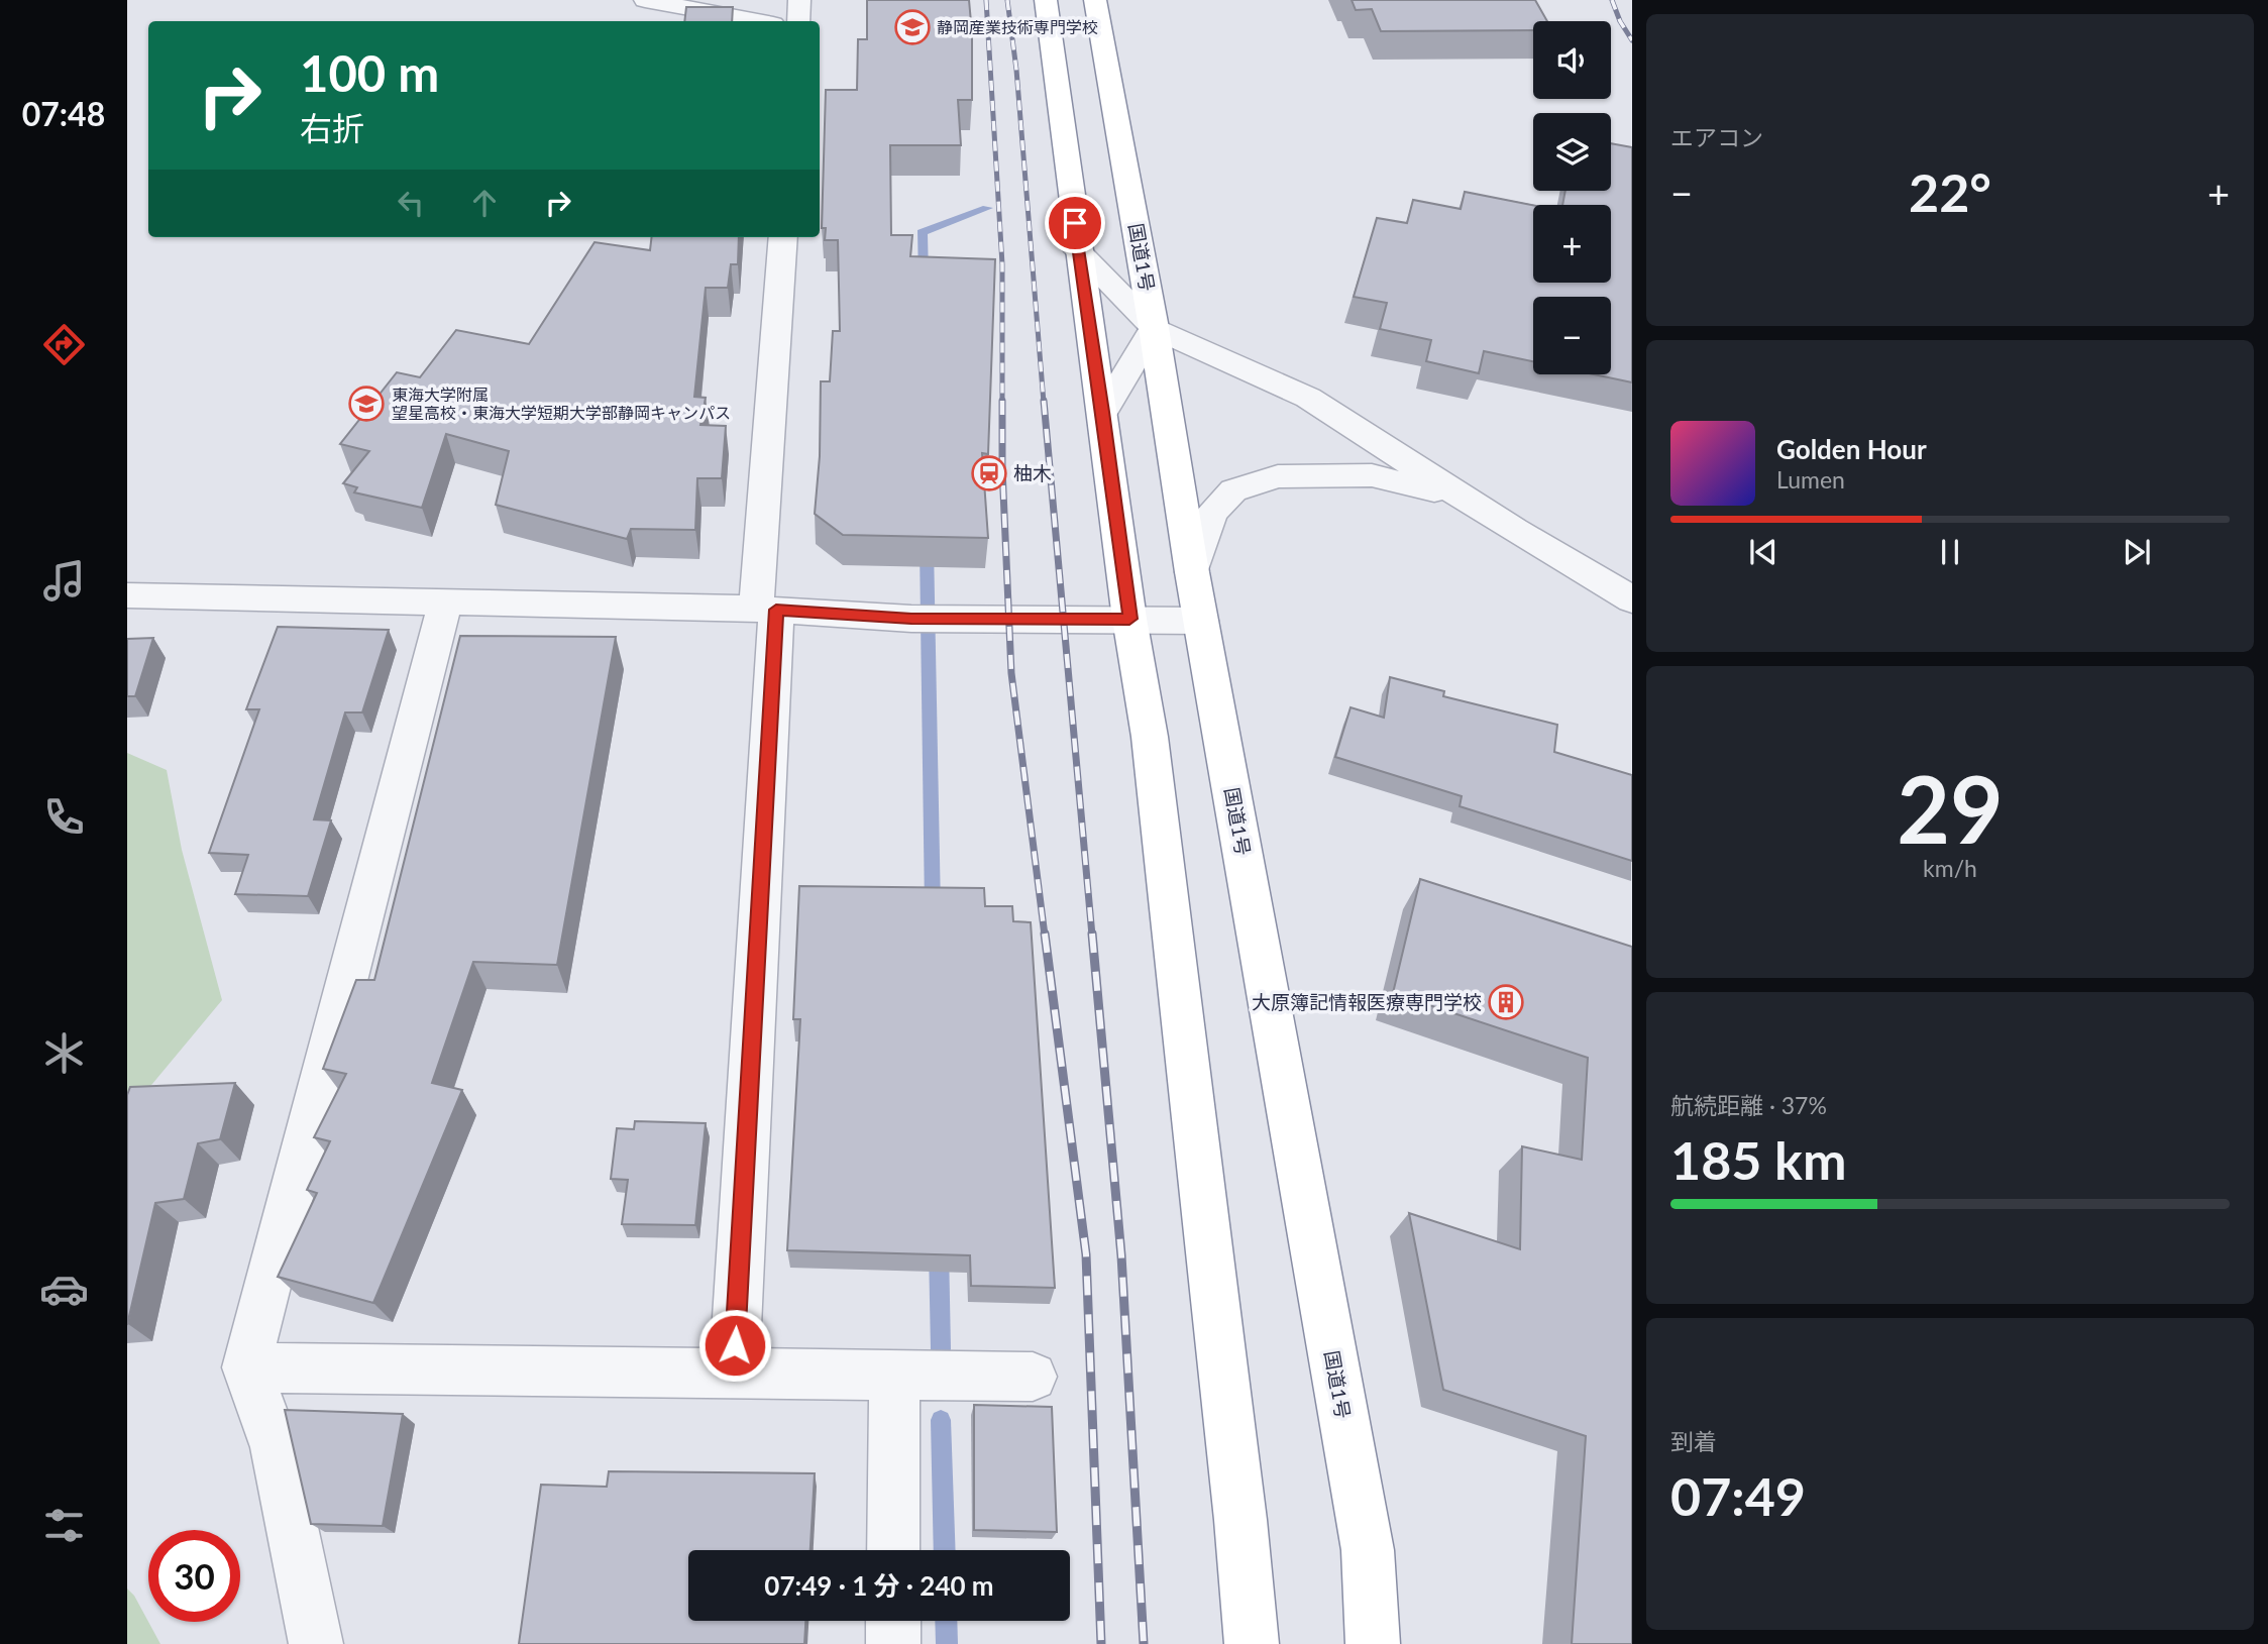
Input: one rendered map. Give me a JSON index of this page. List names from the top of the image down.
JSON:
{
  "streets": {
    "highway": ["国道1号"]
  },
  "places": {
    "school or university": ["静岡産業技術専門学校", "東海大学附属 望星高校・東海大学短期大学部静岡キャンパス"],
    "station": ["柚木"],
    "building": ["大原簿記情報医療専門学校"]
  },
  "page": {
    "tabs": "07:48",
    "tile": [
      "エアコン",
      ["29", "km/h"],
      ["航続距離 · 37%", "185 km"],
      ["到着", "07:49"]
    ],
    "map_buttons": ["+", "−"],
    "turn": ["100 m", "右折"],
    "heat": ["−", "22°", "+"],
    "song": ["Golden Hour", "Lumen"],
    "limit": "30",
    "trip": "07:49 · 1 分 · 240 m"
  }
}
